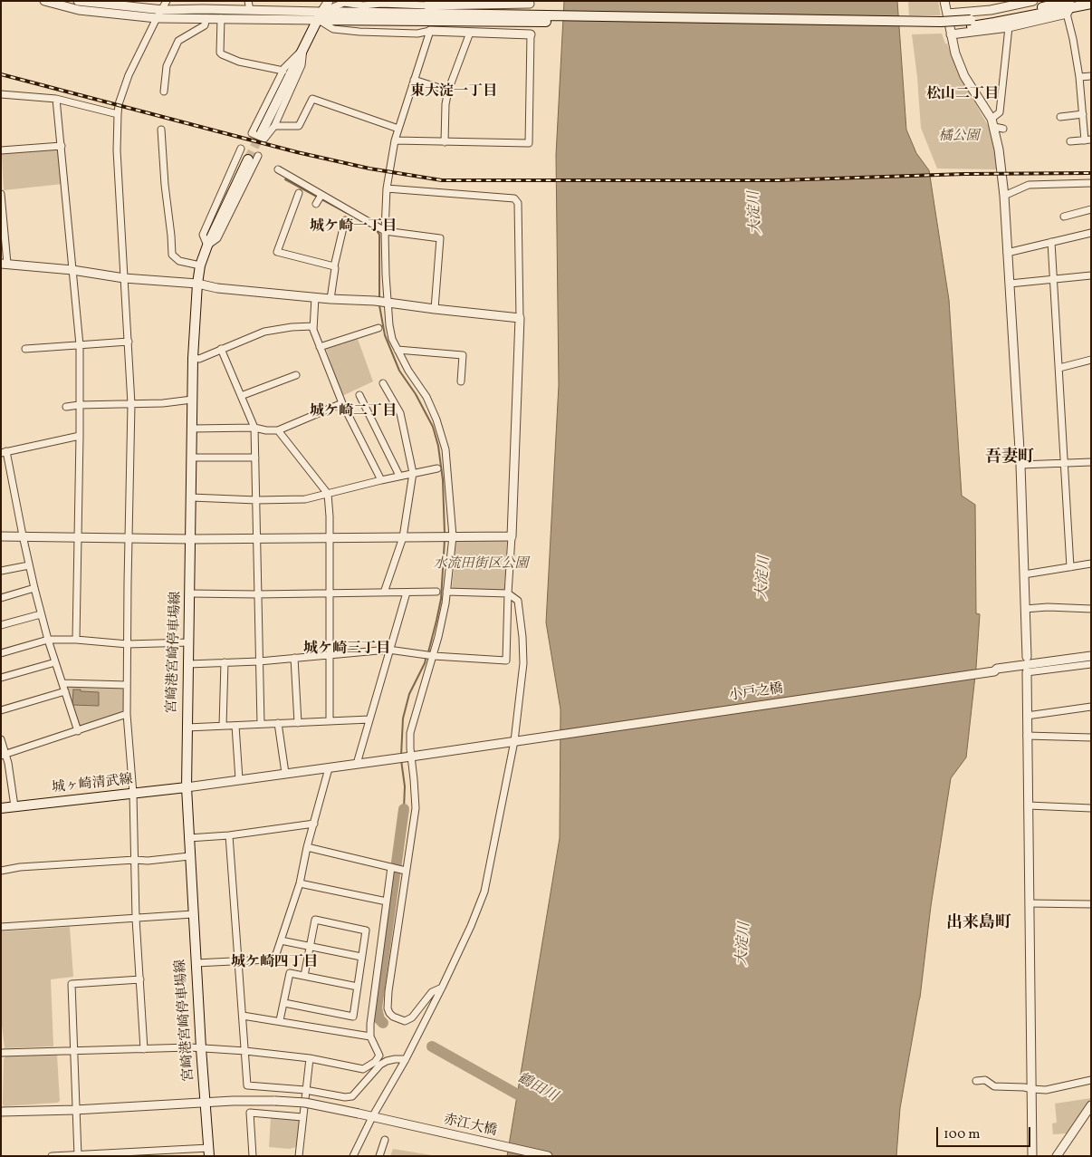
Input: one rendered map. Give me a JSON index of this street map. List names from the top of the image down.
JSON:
{
  "streets": {
    "main road": ["宮崎港宮崎停車場線", "城ヶ崎清武線"],
    "street": ["小戸之橋", "赤江大橋"]
  },
  "crossings": [
    ["宮崎港宮崎停車場線", "小戸之橋"],
    ["宮崎港宮崎停車場線", "城ヶ崎清武線"],
    ["宮崎港宮崎停車場線", "赤江大橋"],
    ["小戸之橋", "城ヶ崎清武線"]
  ],
  "districts": [
    "東大淀一丁目",
    "松山二丁目",
    "城ケ崎一丁目",
    "城ケ崎二丁目",
    "吾妻町",
    "城ケ崎三丁目",
    "出来島町",
    "城ケ崎四丁目"
  ],
  "water": ["大淀川", "鶴田川"],
  "parks": ["橘公園", "水流田街区公園"],
  "scale_bar": "100 m"
}
